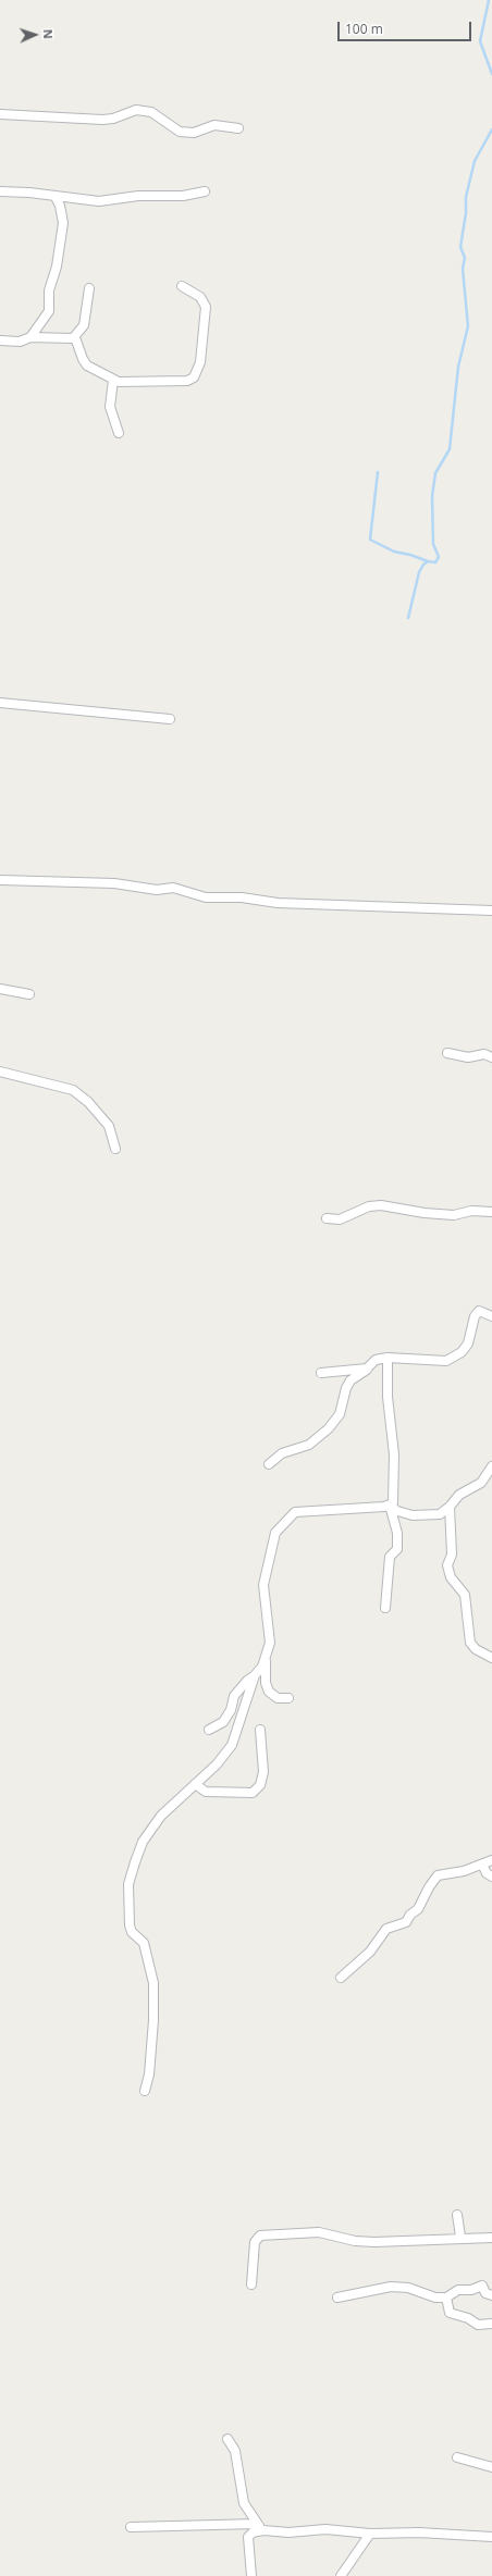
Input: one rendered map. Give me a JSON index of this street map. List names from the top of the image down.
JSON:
{
  "scale_bar": "100 m",
  "north": "right"
}
